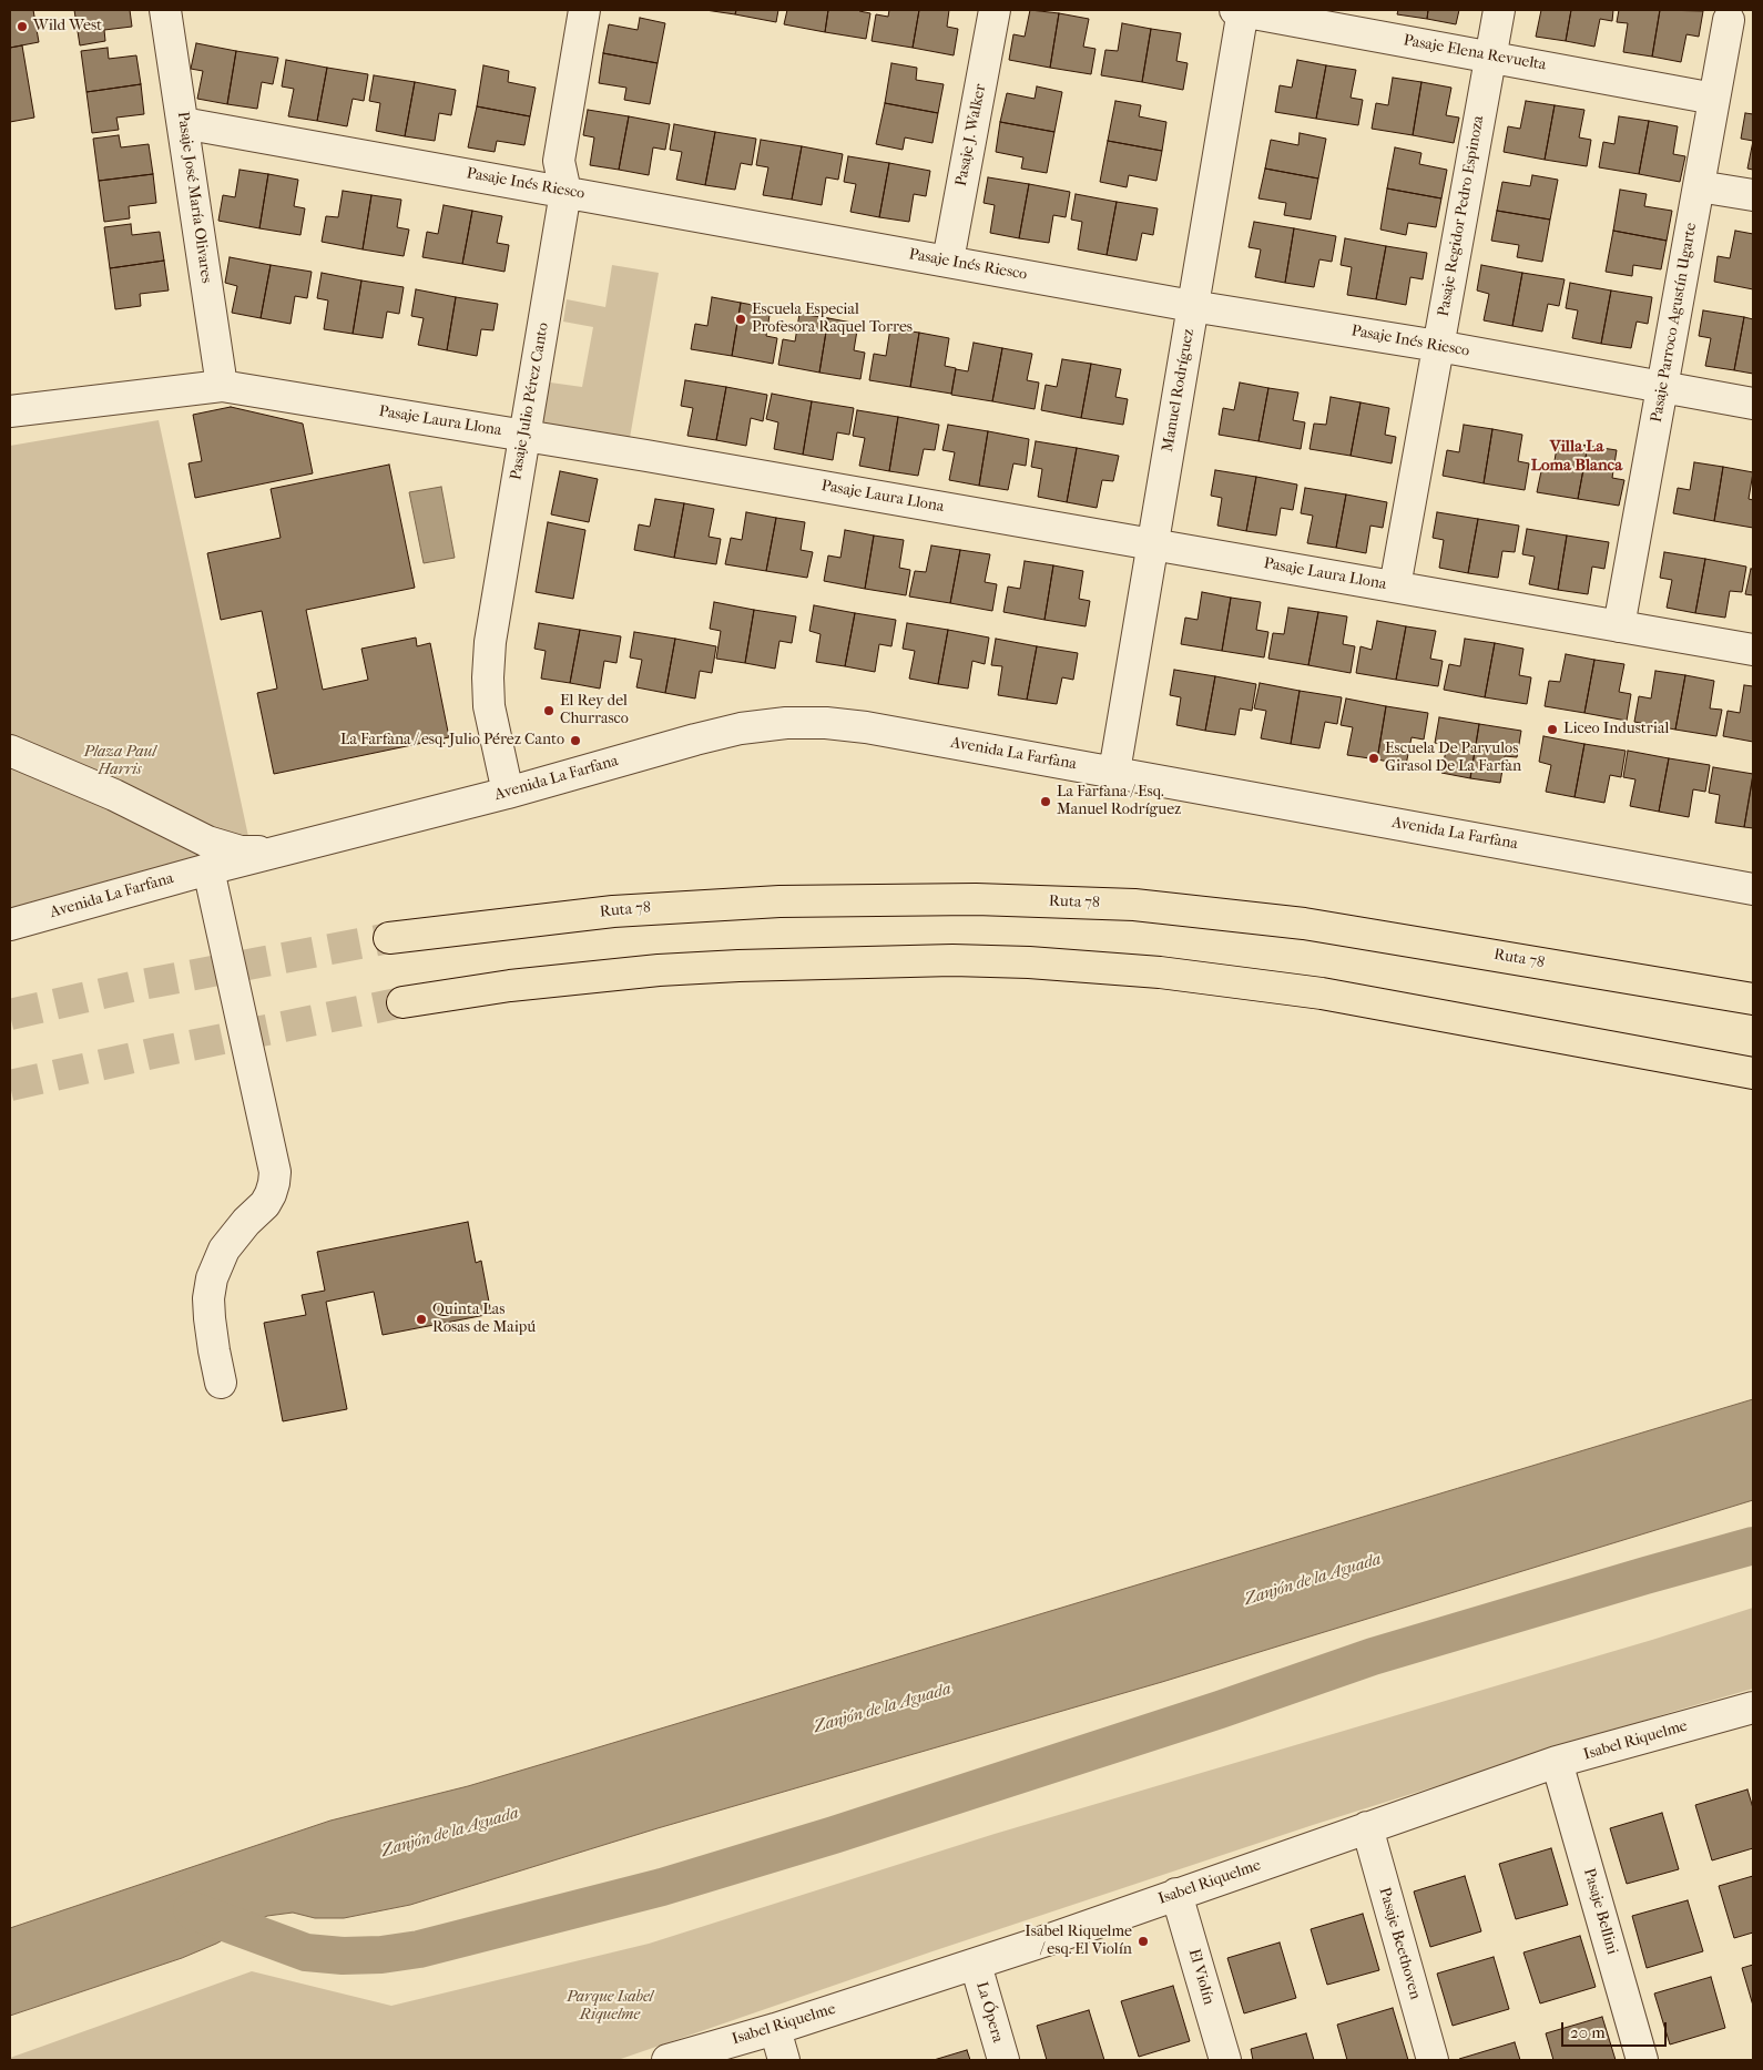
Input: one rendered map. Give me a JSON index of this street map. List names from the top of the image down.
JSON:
{
  "streets": {
    "highway": ["Ruta 78"],
    "street": [
      "Pasaje Elena Revuelta",
      "Pasaje J. Walker",
      "Pasaje Inés Riesco",
      "Pasaje José María Olivares",
      "Pasaje Regidor Pedro Espinoza",
      "Pasaje Parroco Agustín Ugarte",
      "Manuel Rodríguez",
      "Pasaje Julio Pérez Canto",
      "Pasaje Laura Llona",
      "Avenida La Farfana",
      "Isabel Riquelme",
      "Pasaje Bellini",
      "Pasaje Beethoven",
      "El Violín",
      "La Ópera"
    ]
  },
  "crossings": [
    ["Pasaje Elena Revuelta", "Pasaje Regidor Pedro Espinoza"],
    ["Pasaje Elena Revuelta", "Pasaje Parroco Agustín Ugarte"],
    ["Pasaje Elena Revuelta", "Manuel Rodríguez"],
    ["Pasaje J. Walker", "Pasaje Inés Riesco"],
    ["Pasaje Inés Riesco", "Pasaje José María Olivares"],
    ["Pasaje Inés Riesco", "Pasaje Regidor Pedro Espinoza"],
    ["Pasaje Inés Riesco", "Pasaje Parroco Agustín Ugarte"],
    ["Pasaje Inés Riesco", "Manuel Rodríguez"],
    ["Pasaje Inés Riesco", "Pasaje Julio Pérez Canto"],
    ["Pasaje José María Olivares", "Pasaje Laura Llona"],
    ["Pasaje Regidor Pedro Espinoza", "Pasaje Laura Llona"],
    ["Pasaje Parroco Agustín Ugarte", "Pasaje Laura Llona"],
    ["Manuel Rodríguez", "Pasaje Laura Llona"],
    ["Manuel Rodríguez", "Avenida La Farfana"],
    ["Pasaje Julio Pérez Canto", "Pasaje Laura Llona"],
    ["Pasaje Julio Pérez Canto", "Avenida La Farfana"],
    ["Isabel Riquelme", "Pasaje Bellini"],
    ["Isabel Riquelme", "Pasaje Beethoven"],
    ["Isabel Riquelme", "El Violín"],
    ["Isabel Riquelme", "La Ópera"]
  ],
  "districts": ["Villa La Loma Blanca"],
  "water": ["Zanjón de la Aguada"],
  "parks": ["Plaza Paul Harris", "Parque Isabel Riquelme"],
  "places": [
    "Wild West",
    "Escuela Especial Profesora Raquel Torres",
    "El Rey del Churrasco",
    "Liceo Industrial",
    "La Farfana / esq. Julio Pérez Canto",
    "Escuela De Parvulos Girasol De La Farfan",
    "La Farfana / Esq. Manuel Rodríguez",
    "Quinta Las Rosas de Maipú",
    "Isabel Riquelme / esq. El Violín"
  ],
  "scale_bar": "20 m"
}
